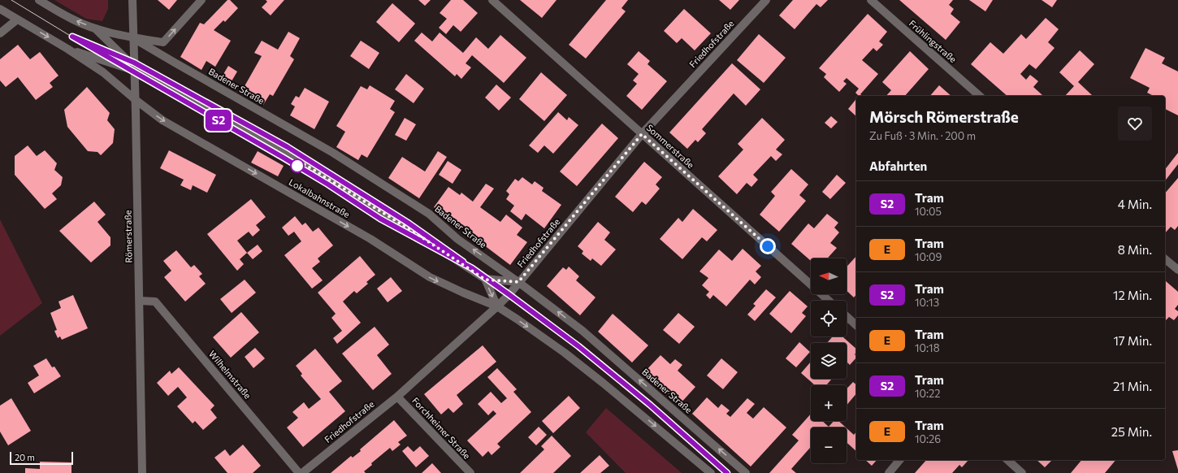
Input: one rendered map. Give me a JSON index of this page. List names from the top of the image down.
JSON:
{
  "streets": {
    "street": [
      "Frühlingstraße",
      "Friedhofstraße",
      "Badener Straße",
      "Sommerstraße",
      "Lokalbahnstraße",
      "Römerstraße",
      "Wilhelmstraße",
      "Forchheimer Straße"
    ]
  },
  "crossings": [
    ["Friedhofstraße", "Badener Straße"],
    ["Friedhofstraße", "Sommerstraße"],
    ["Friedhofstraße", "Lokalbahnstraße"],
    ["Friedhofstraße", "Forchheimer Straße"],
    ["Badener Straße", "Römerstraße"],
    ["Lokalbahnstraße", "Römerstraße"],
    ["Römerstraße", "Wilhelmstraße"]
  ],
  "lines": ["tram line S2"],
  "scale_bar": "20 m",
  "north": "left",
  "page": {
    "on_map": "S2",
    "heading": [
      ["Mörsch Römerstraße", "Zu Fuß · 3 Min. · 200 m"],
      "Abfahrten"
    ],
    "list": [
      {
        "mark": "S2",
        "name": "Tram",
        "note": "10:05",
        "value": "4 Min."
      },
      {
        "mark": "E",
        "name": "Tram",
        "note": "10:09",
        "value": "8 Min."
      },
      {
        "mark": "S2",
        "name": "Tram",
        "note": "10:13",
        "value": "12 Min."
      },
      {
        "mark": "E",
        "name": "Tram",
        "note": "10:18",
        "value": "17 Min."
      },
      {
        "mark": "S2",
        "name": "Tram",
        "note": "10:22",
        "value": "21 Min."
      },
      {
        "mark": "E",
        "name": "Tram",
        "note": "10:26",
        "value": "25 Min."
      }
    ],
    "map_buttons": ["+", "−"],
    "scale": "20 m"
  }
}
